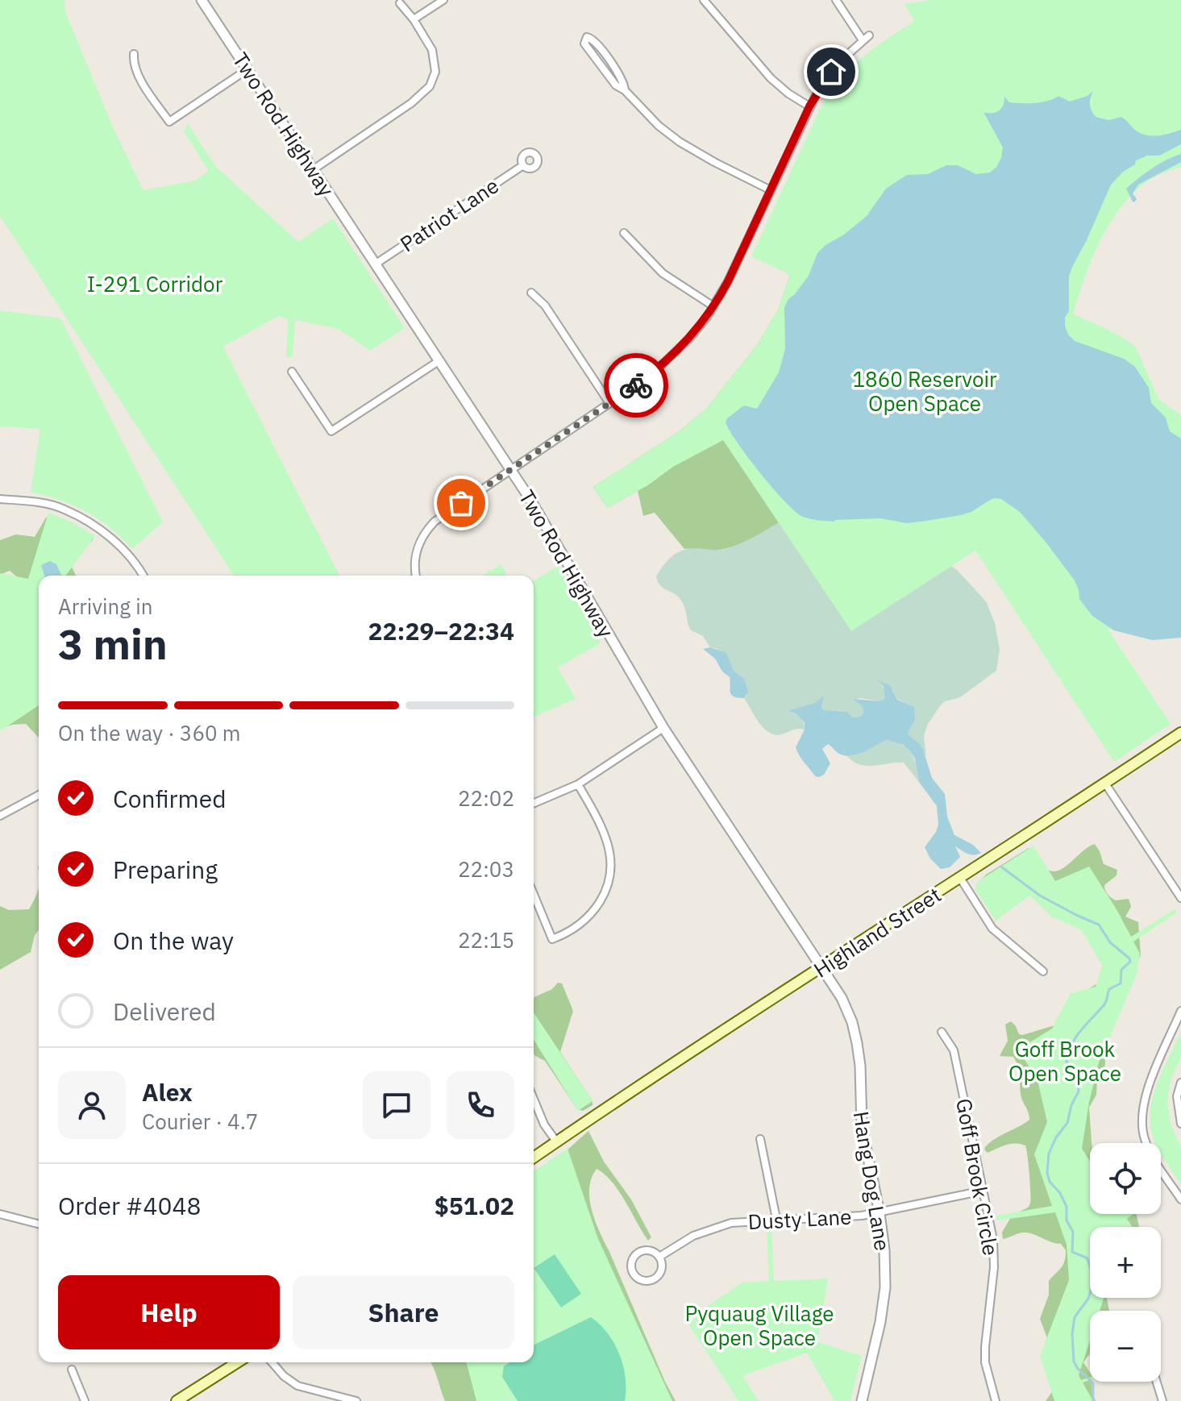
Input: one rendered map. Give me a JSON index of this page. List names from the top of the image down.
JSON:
{
  "streets": {
    "main road": ["Highland Street"],
    "street": [
      "Two Rod Highway",
      "Patriot Lane",
      "Goff Brook Circle",
      "Hang Dog Lane",
      "Dusty Lane"
    ]
  },
  "crossings": [
    ["Two Rod Highway", "Patriot Lane"],
    ["Two Rod Highway", "Highland Street"],
    ["Two Rod Highway", "Hang Dog Lane"],
    ["Highland Street", "Hang Dog Lane"],
    ["Goff Brook Circle", "Dusty Lane"],
    ["Hang Dog Lane", "Dusty Lane"]
  ],
  "parks": [
    "I-291 Corridor",
    "1860 Reservoir Open Space",
    "Goff Brook Open Space",
    "Pyquaug Village Open Space"
  ],
  "page": {
    "heading": ["3 min", "Arriving in", "22:29–22:34"],
    "panel": [
      "Alex",
      "Courier · 4.7",
      "Order #4048",
      "$51.02"
    ],
    "bar": "On the way · 360 m",
    "list": [
      ["Confirmed", "22:02"],
      ["Preparing", "22:03"],
      ["On the way", "22:15"],
      "Delivered"
    ],
    "map_buttons": ["+", "−"],
    "buttons": ["Help", "Share"]
  }
}
